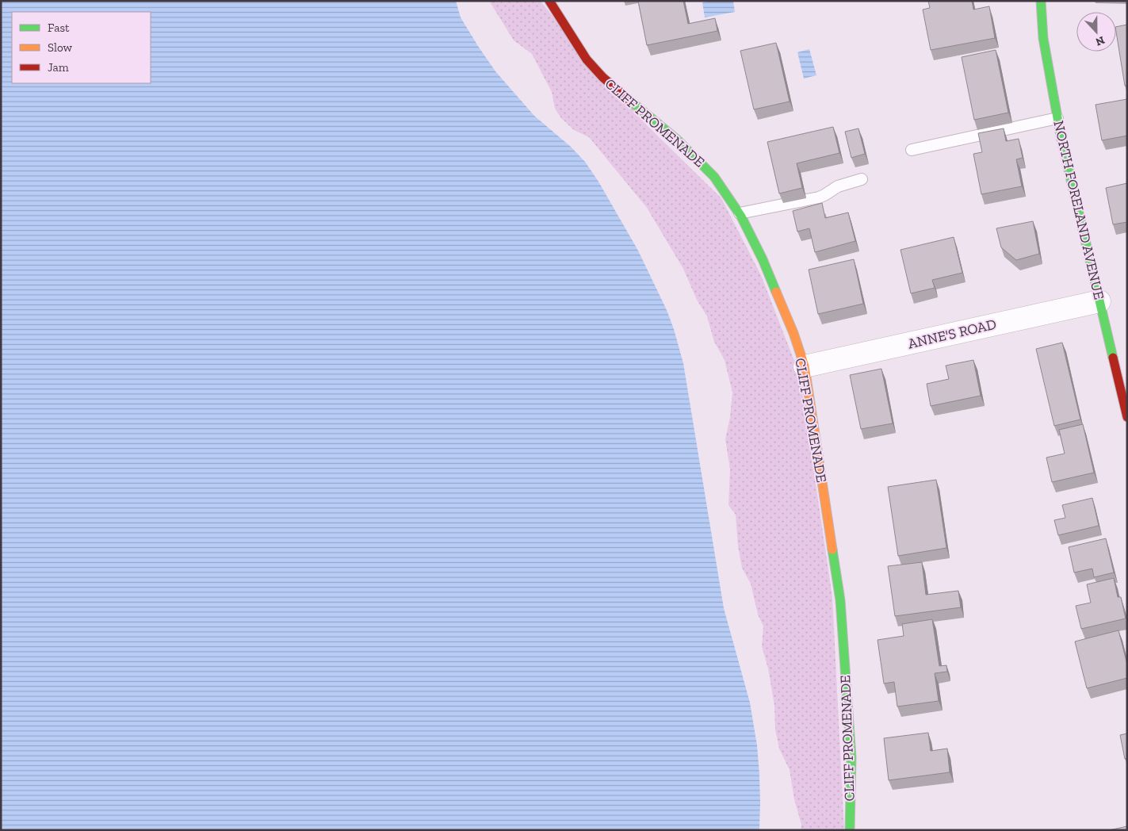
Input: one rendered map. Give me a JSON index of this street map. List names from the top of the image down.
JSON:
{
  "streets": {
    "street": ["CLIFF PROMENADE", "NORTH FORELAND AVENUE", "ANNE'S ROAD"]
  },
  "crossings": [
    ["CLIFF PROMENADE", "ANNE'S ROAD"],
    ["NORTH FORELAND AVENUE", "ANNE'S ROAD"]
  ],
  "legend": ["Fast", "Slow", "Jam"],
  "north": "bottom"
}
